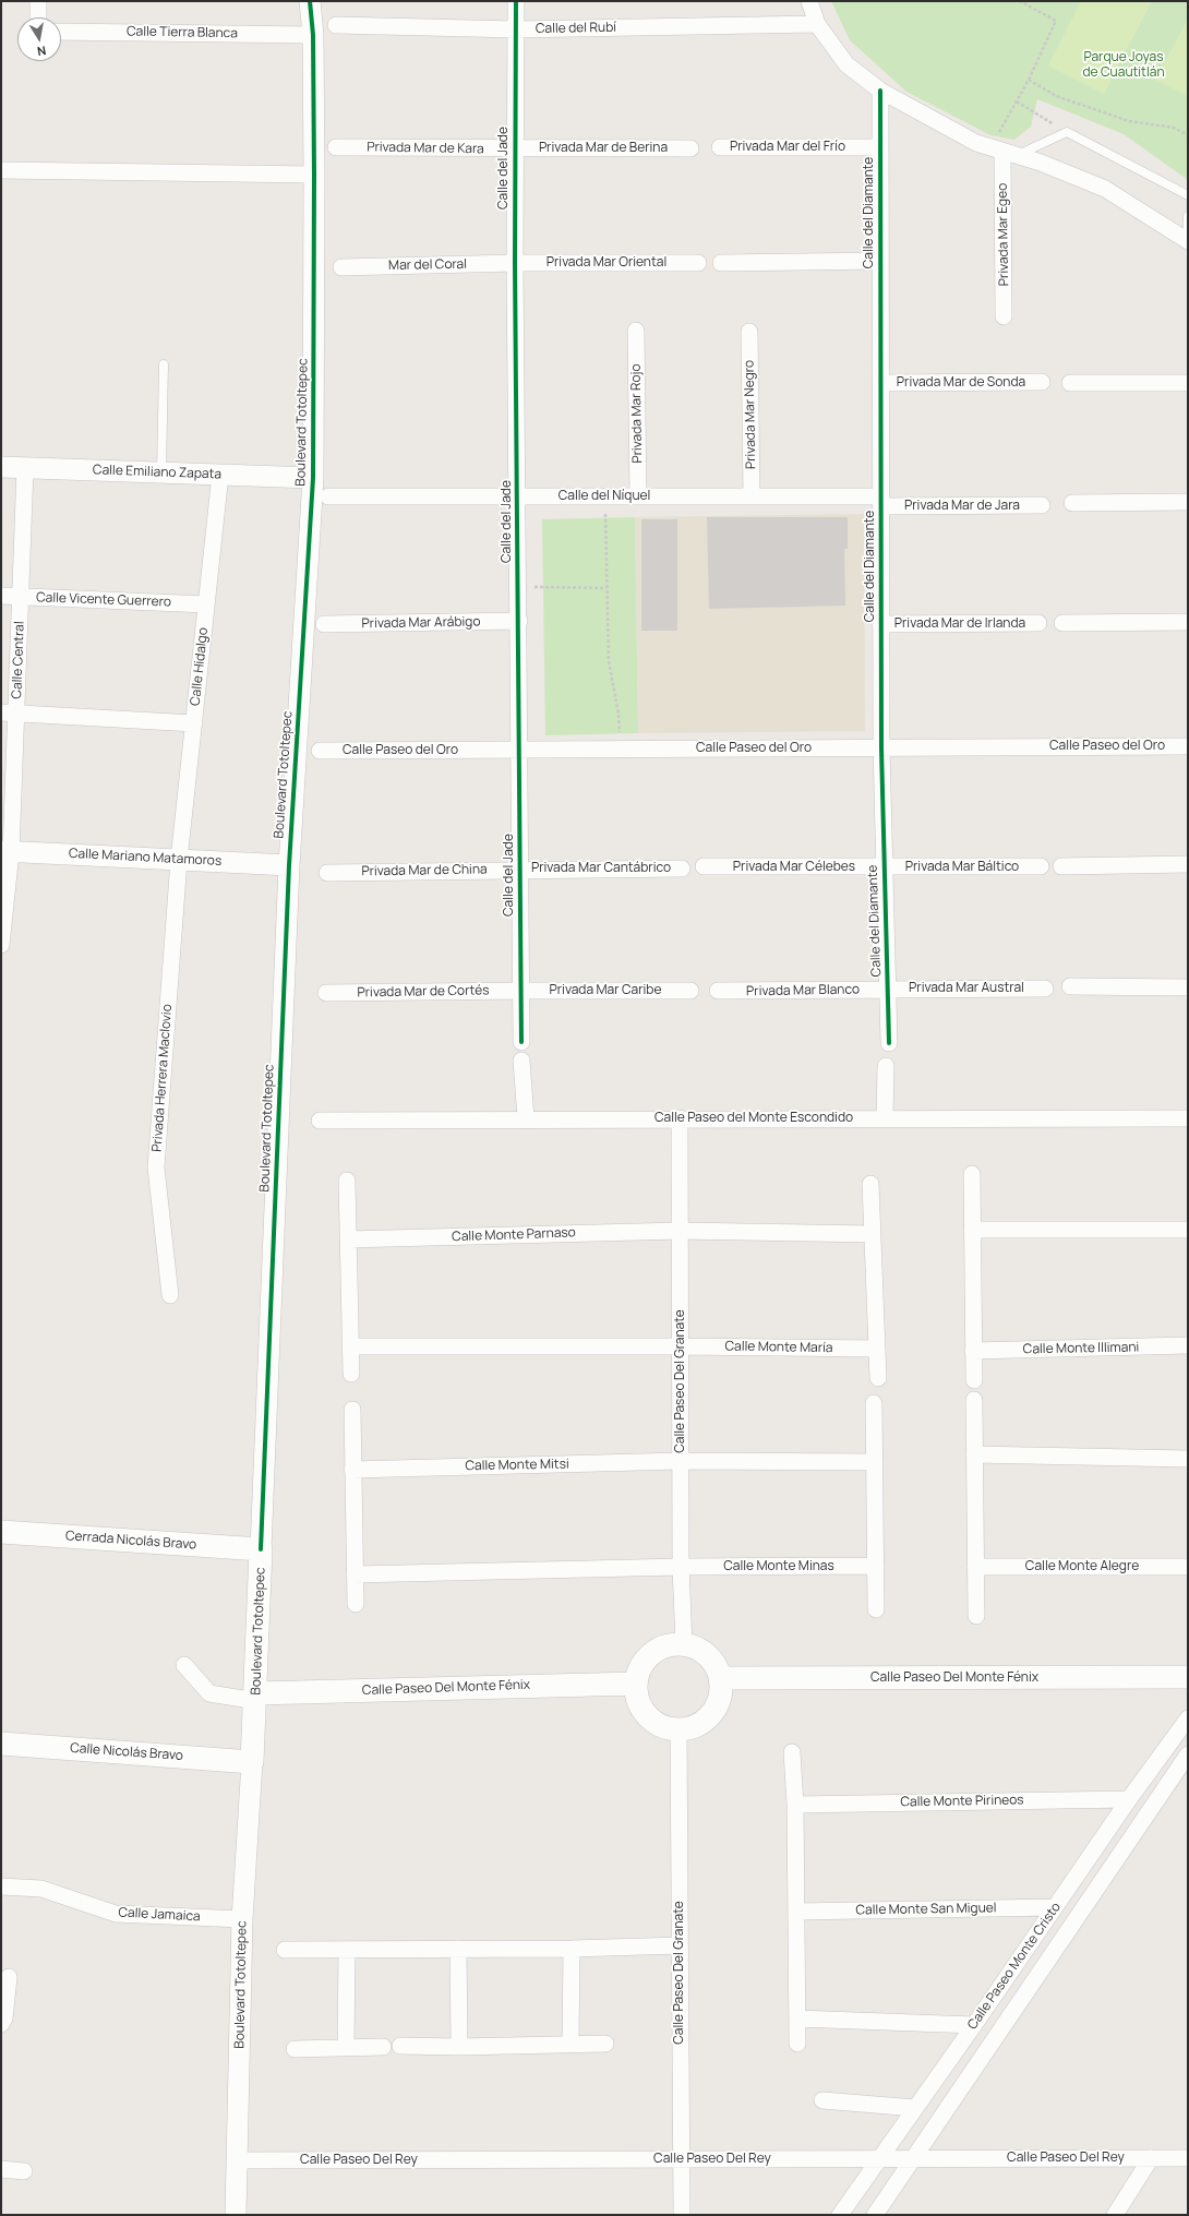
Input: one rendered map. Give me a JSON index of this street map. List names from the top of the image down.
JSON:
{
  "streets": {
    "main road": [
      "Boulevard Totoltepec",
      "Cerrada Nicolás Bravo",
      "Calle Paseo Del Monte Fénix",
      "Calle Nicolás Bravo"
    ],
    "street": [
      "Calle del Rubí",
      "Calle Tierra Blanca",
      "Privada Mar del Frío",
      "Privada Mar de Kara",
      "Privada Mar de Berina",
      "Calle del Jade",
      "Calle del Diamante",
      "Privada Mar Egeo",
      "Privada Mar Oriental",
      "Mar del Coral",
      "Privada Mar de Sonda",
      "Privada Mar Rojo",
      "Privada Mar Negro",
      "Calle Emiliano Zapata",
      "Calle del Níquel",
      "Privada Mar de Jara",
      "Calle Vicente Guerrero",
      "Privada Mar Arábigo",
      "Privada Mar de Irlanda",
      "Calle Central",
      "Calle Hidalgo",
      "Calle Paseo del Oro",
      "Calle Mariano Matamoros",
      "Privada Mar Célebes",
      "Privada Mar Báltico",
      "Privada Mar Cantábrico",
      "Privada Mar de China",
      "Privada Mar Austral",
      "Privada Mar Caribe",
      "Privada Mar Blanco",
      "Privada Mar de Cortés",
      "Privada Herrera Maclovio",
      "Calle Paseo del Monte Escondido",
      "Calle Monte Parnaso",
      "Calle Monte María",
      "Calle Monte Illimani",
      "Calle Paseo Del Granate",
      "Calle Monte Mitsi",
      "Calle Monte Minas",
      "Calle Monte Alegre",
      "Calle Monte Pirineos",
      "Calle Monte San Miguel",
      "Calle Jamaica",
      "Calle Paseo Monte Cristo",
      "Calle Paseo Del Rey"
    ]
  },
  "crossings": [
    ["Calle del Rubí", "Calle del Jade"],
    ["Calle Tierra Blanca", "Boulevard Totoltepec"],
    ["Privada Mar del Frío", "Calle del Diamante"],
    ["Privada Mar de Kara", "Privada Mar de Berina"],
    ["Privada Mar de Kara", "Calle del Jade"],
    ["Privada Mar de Berina", "Calle del Jade"],
    ["Calle del Jade", "Privada Mar Oriental"],
    ["Calle del Jade", "Mar del Coral"],
    ["Calle del Jade", "Calle del Níquel"],
    ["Calle del Jade", "Privada Mar Arábigo"],
    ["Calle del Jade", "Calle Paseo del Oro"],
    ["Calle del Jade", "Privada Mar Cantábrico"],
    ["Calle del Jade", "Privada Mar de China"],
    ["Calle del Jade", "Privada Mar Caribe"],
    ["Calle del Jade", "Privada Mar de Cortés"],
    ["Calle del Diamante", "Privada Mar de Sonda"],
    ["Calle del Diamante", "Calle del Níquel"],
    ["Calle del Diamante", "Privada Mar de Jara"],
    ["Calle del Diamante", "Privada Mar de Irlanda"],
    ["Calle del Diamante", "Calle Paseo del Oro"],
    ["Calle del Diamante", "Privada Mar Célebes"],
    ["Calle del Diamante", "Privada Mar Báltico"],
    ["Calle del Diamante", "Privada Mar Austral"],
    ["Calle del Diamante", "Privada Mar Blanco"],
    ["Privada Mar Oriental", "Mar del Coral"],
    ["Privada Mar Rojo", "Calle del Níquel"],
    ["Privada Mar Negro", "Calle del Níquel"],
    ["Boulevard Totoltepec", "Calle Emiliano Zapata"],
    ["Boulevard Totoltepec", "Calle Mariano Matamoros"],
    ["Boulevard Totoltepec", "Cerrada Nicolás Bravo"],
    ["Boulevard Totoltepec", "Calle Paseo Del Monte Fénix"],
    ["Boulevard Totoltepec", "Calle Nicolás Bravo"],
    ["Boulevard Totoltepec", "Calle Jamaica"],
    ["Boulevard Totoltepec", "Calle Paseo Del Rey"],
    ["Calle Emiliano Zapata", "Calle Central"],
    ["Calle Emiliano Zapata", "Calle Hidalgo"],
    ["Calle del Níquel", "Privada Mar de Jara"],
    ["Calle Vicente Guerrero", "Calle Central"],
    ["Calle Vicente Guerrero", "Calle Hidalgo"],
    ["Calle Central", "Calle Mariano Matamoros"],
    ["Calle Hidalgo", "Calle Mariano Matamoros"],
    ["Calle Hidalgo", "Privada Herrera Maclovio"],
    ["Calle Mariano Matamoros", "Privada Herrera Maclovio"],
    ["Privada Mar Célebes", "Privada Mar Báltico"],
    ["Privada Mar Cantábrico", "Privada Mar de China"],
    ["Privada Mar Austral", "Privada Mar Blanco"],
    ["Privada Mar Caribe", "Privada Mar de Cortés"],
    ["Calle Paseo del Monte Escondido", "Calle Paseo Del Granate"],
    ["Calle Monte Parnaso", "Calle Paseo Del Granate"],
    ["Calle Monte María", "Calle Paseo Del Granate"],
    ["Calle Paseo Del Granate", "Calle Monte Mitsi"],
    ["Calle Paseo Del Granate", "Calle Monte Minas"],
    ["Calle Paseo Del Granate", "Calle Paseo Del Monte Fénix"],
    ["Calle Paseo Del Granate", "Calle Paseo Del Rey"],
    ["Calle Monte Pirineos", "Calle Paseo Monte Cristo"],
    ["Calle Monte San Miguel", "Calle Paseo Monte Cristo"],
    ["Calle Paseo Monte Cristo", "Calle Paseo Del Rey"]
  ],
  "parks": ["Parque Joyas de Cuautitlán"],
  "north": "bottom"
}
